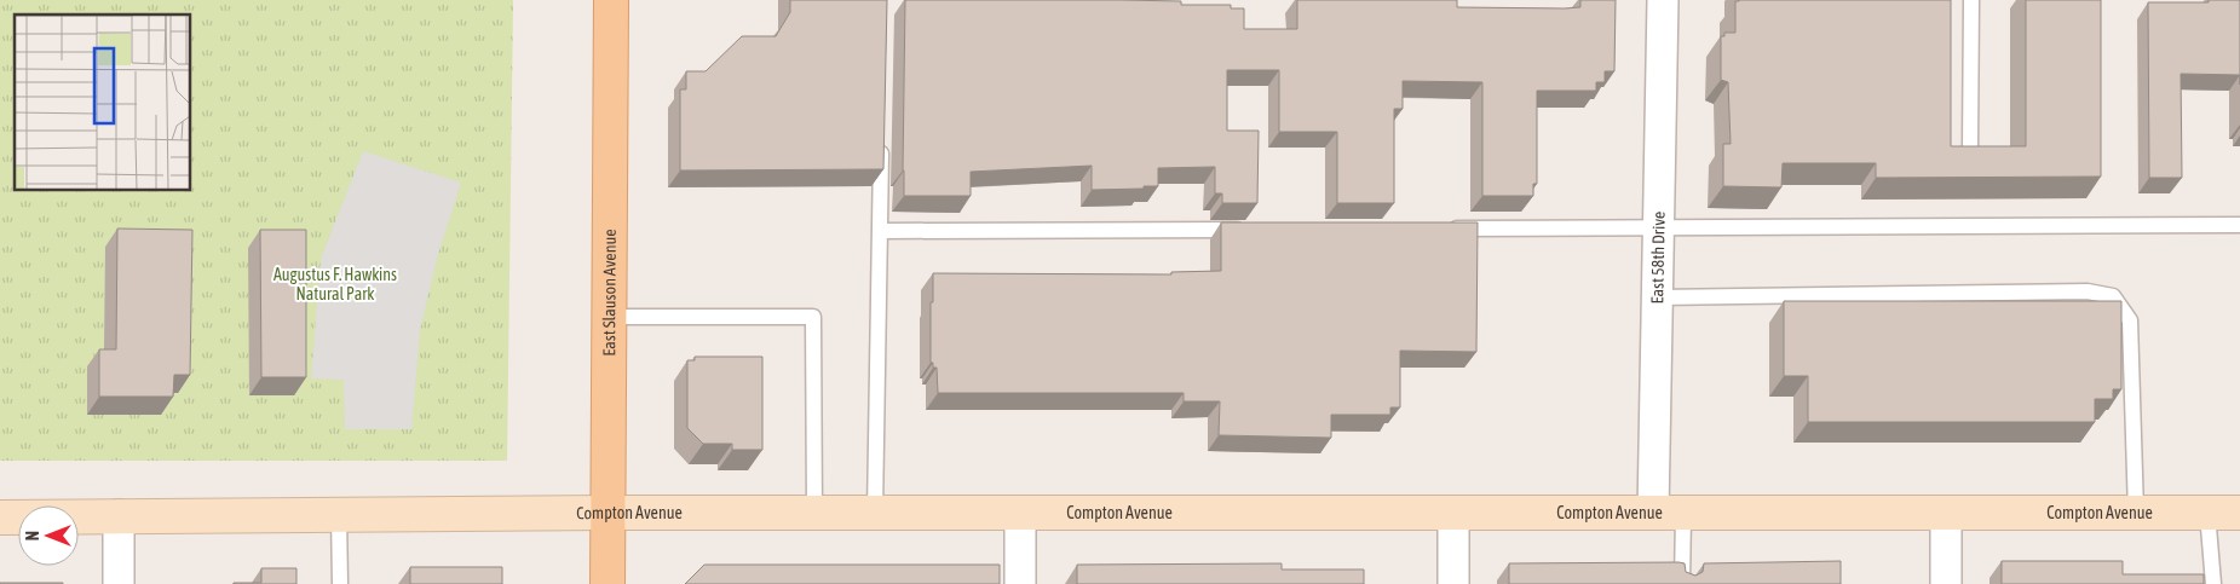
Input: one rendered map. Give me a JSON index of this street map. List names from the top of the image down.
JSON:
{
  "streets": {
    "main road": ["East Slauson Avenue", "Compton Avenue"],
    "street": ["East 58th Drive"]
  },
  "crossings": [
    ["East 58th Drive", "Compton Avenue"],
    ["East Slauson Avenue", "Compton Avenue"]
  ],
  "parks": ["Augustus F. Hawkins Natural Park"],
  "north": "left"
}
